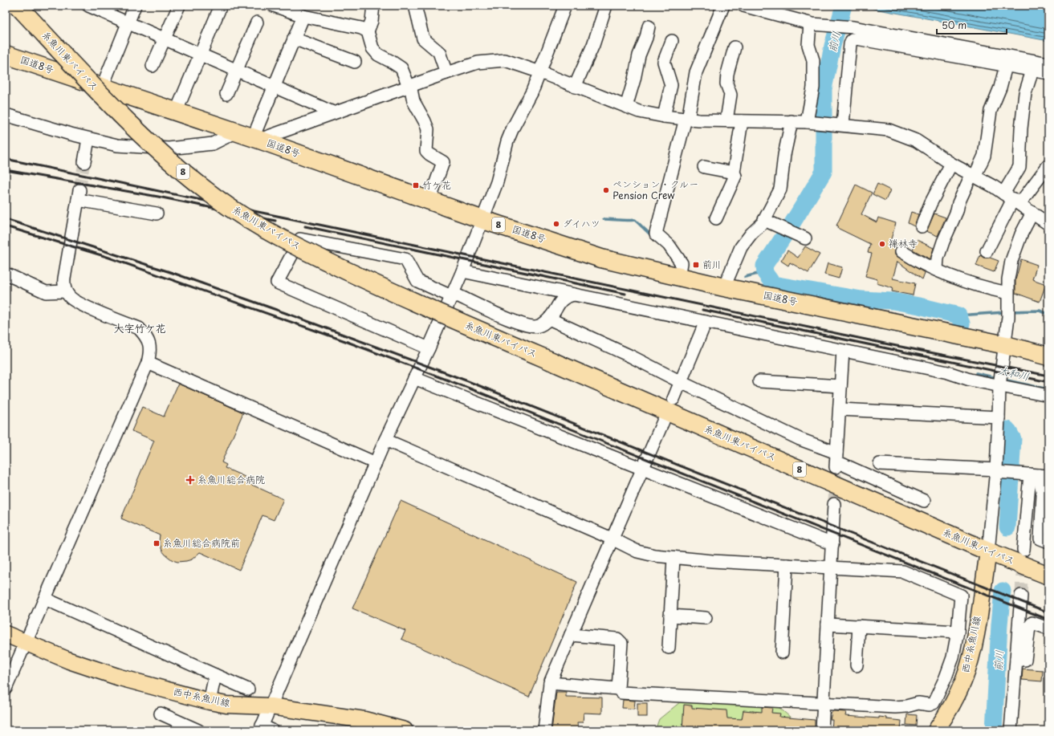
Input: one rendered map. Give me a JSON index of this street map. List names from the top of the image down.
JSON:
{
  "streets": {
    "highway": ["糸魚川東バイパス", "国道8号", "8"],
    "main road": ["西中糸魚川線"]
  },
  "crossings": [
    ["糸魚川東バイパス", "西中糸魚川線"]
  ],
  "districts": ["大字竹ケ花"],
  "water": ["前川", "大和川"],
  "places": {
    "transit": ["竹ケ花", "前川", "糸魚川総合病院前"],
    "other": ["ペンション・クルー Pension Crew", "ダイハツ", "禅林寺"],
    "health": ["糸魚川総合病院"]
  },
  "scale_bar": "50 m"
}
